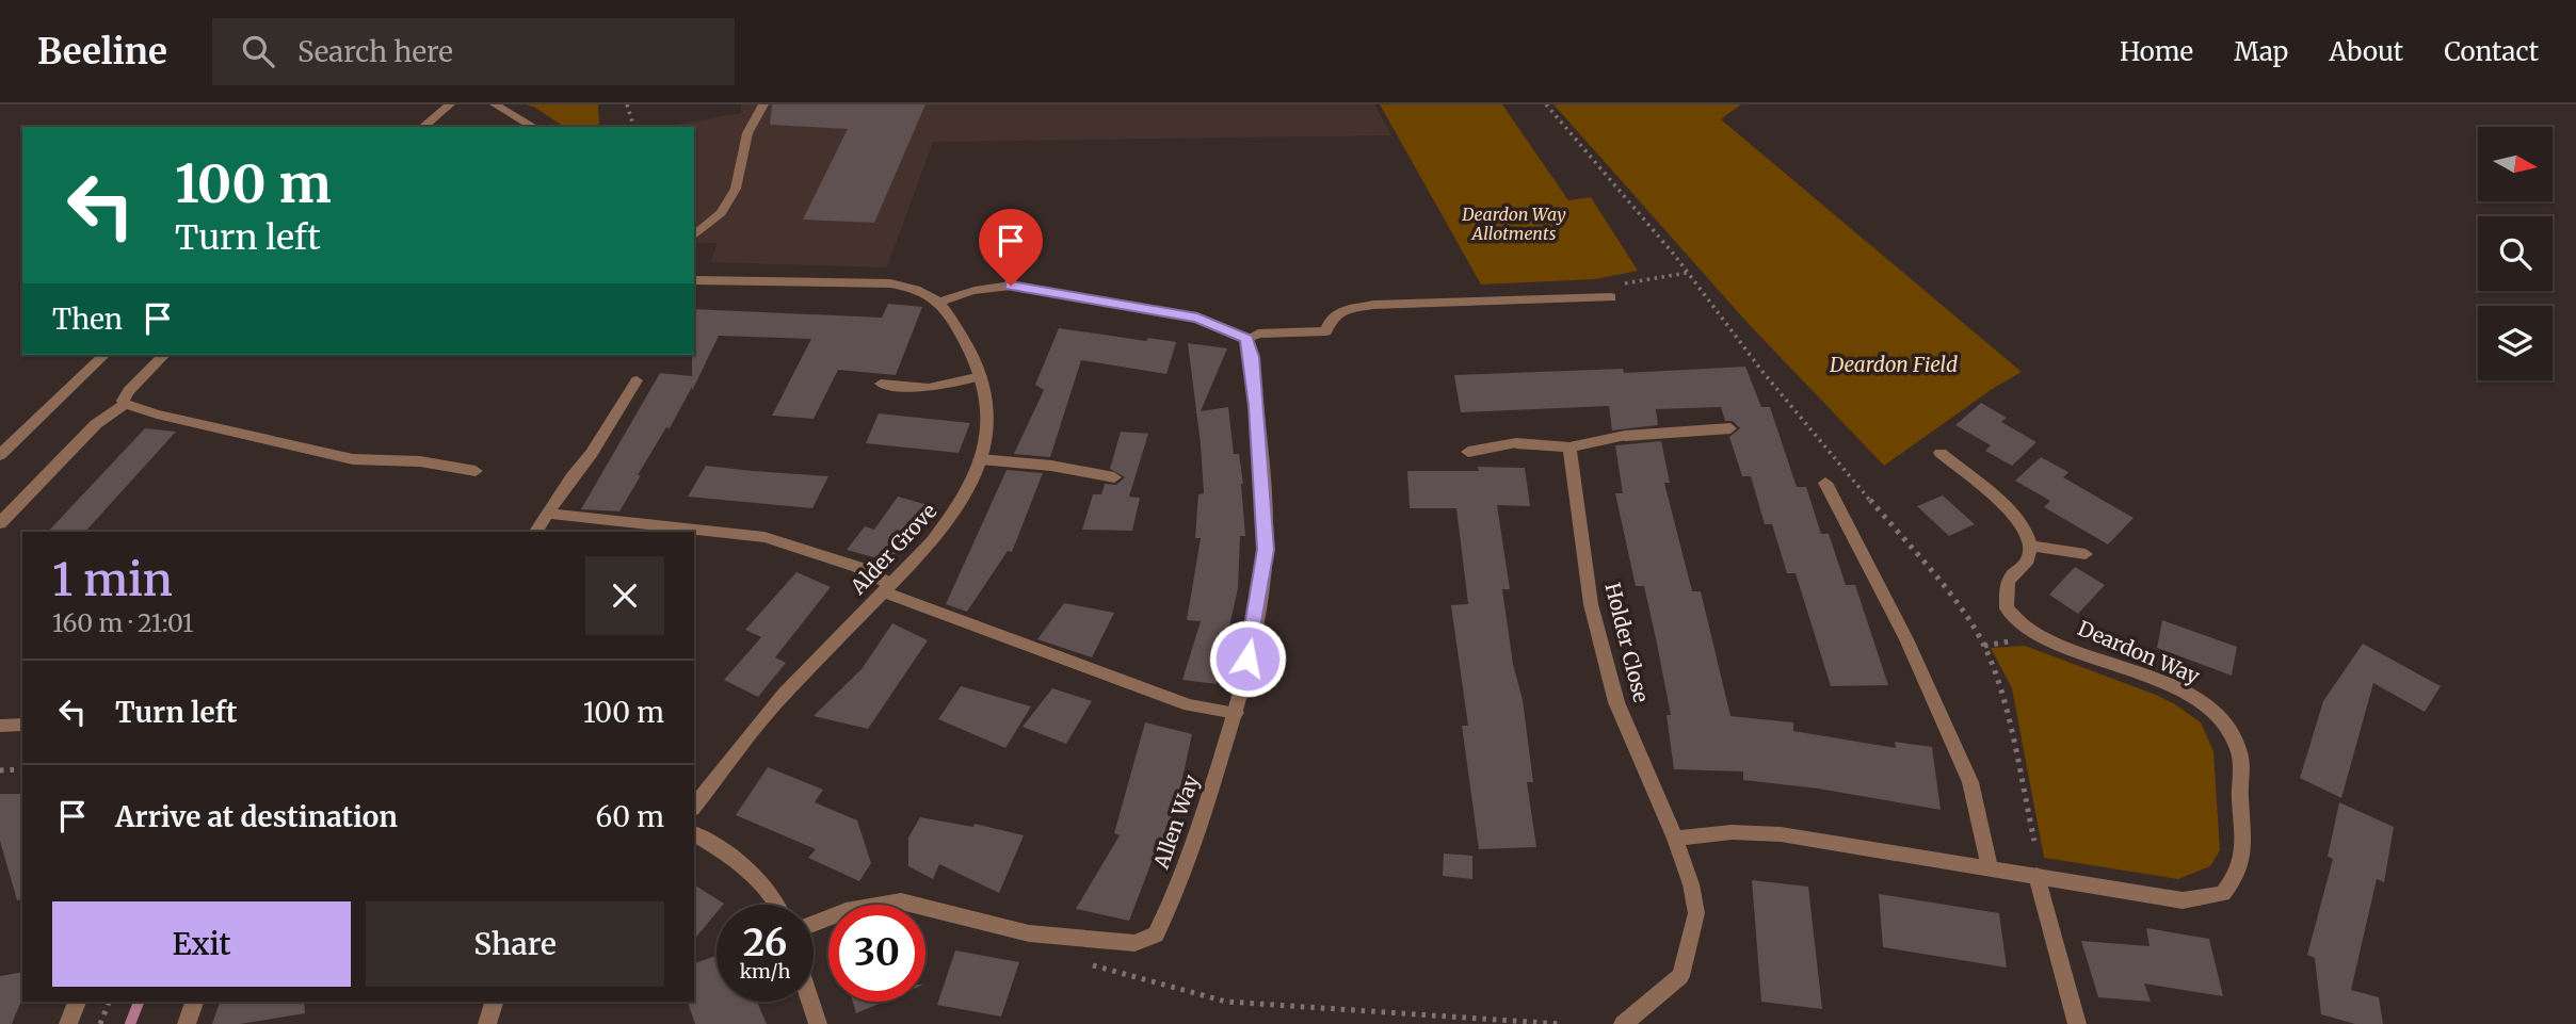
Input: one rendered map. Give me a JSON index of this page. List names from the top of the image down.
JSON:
{
  "streets": {
    "street": [
      "Alder Grove",
      "Holder Close",
      "Deardon Way",
      "Allen Way"
    ]
  },
  "crossings": [
    ["Holder Close", "Deardon Way"]
  ],
  "parks": ["Deardon Way Allotments", "Deardon Field"],
  "north": "right",
  "page": {
    "header": "Beeline",
    "search": "Search here",
    "nav": [
      "Home",
      "Map",
      "About",
      "Contact"
    ],
    "turn": ["100 m", "Turn left"],
    "then": "Then",
    "heading": ["1 min", "160 m · 21:01"],
    "list": [
      {
        "name": "Turn left",
        "value": "100 m"
      },
      {
        "name": "Arrive at destination",
        "value": "60 m"
      }
    ],
    "buttons": ["Exit", "Share"],
    "speed": "26 km/h",
    "limit": "30"
  }
}
